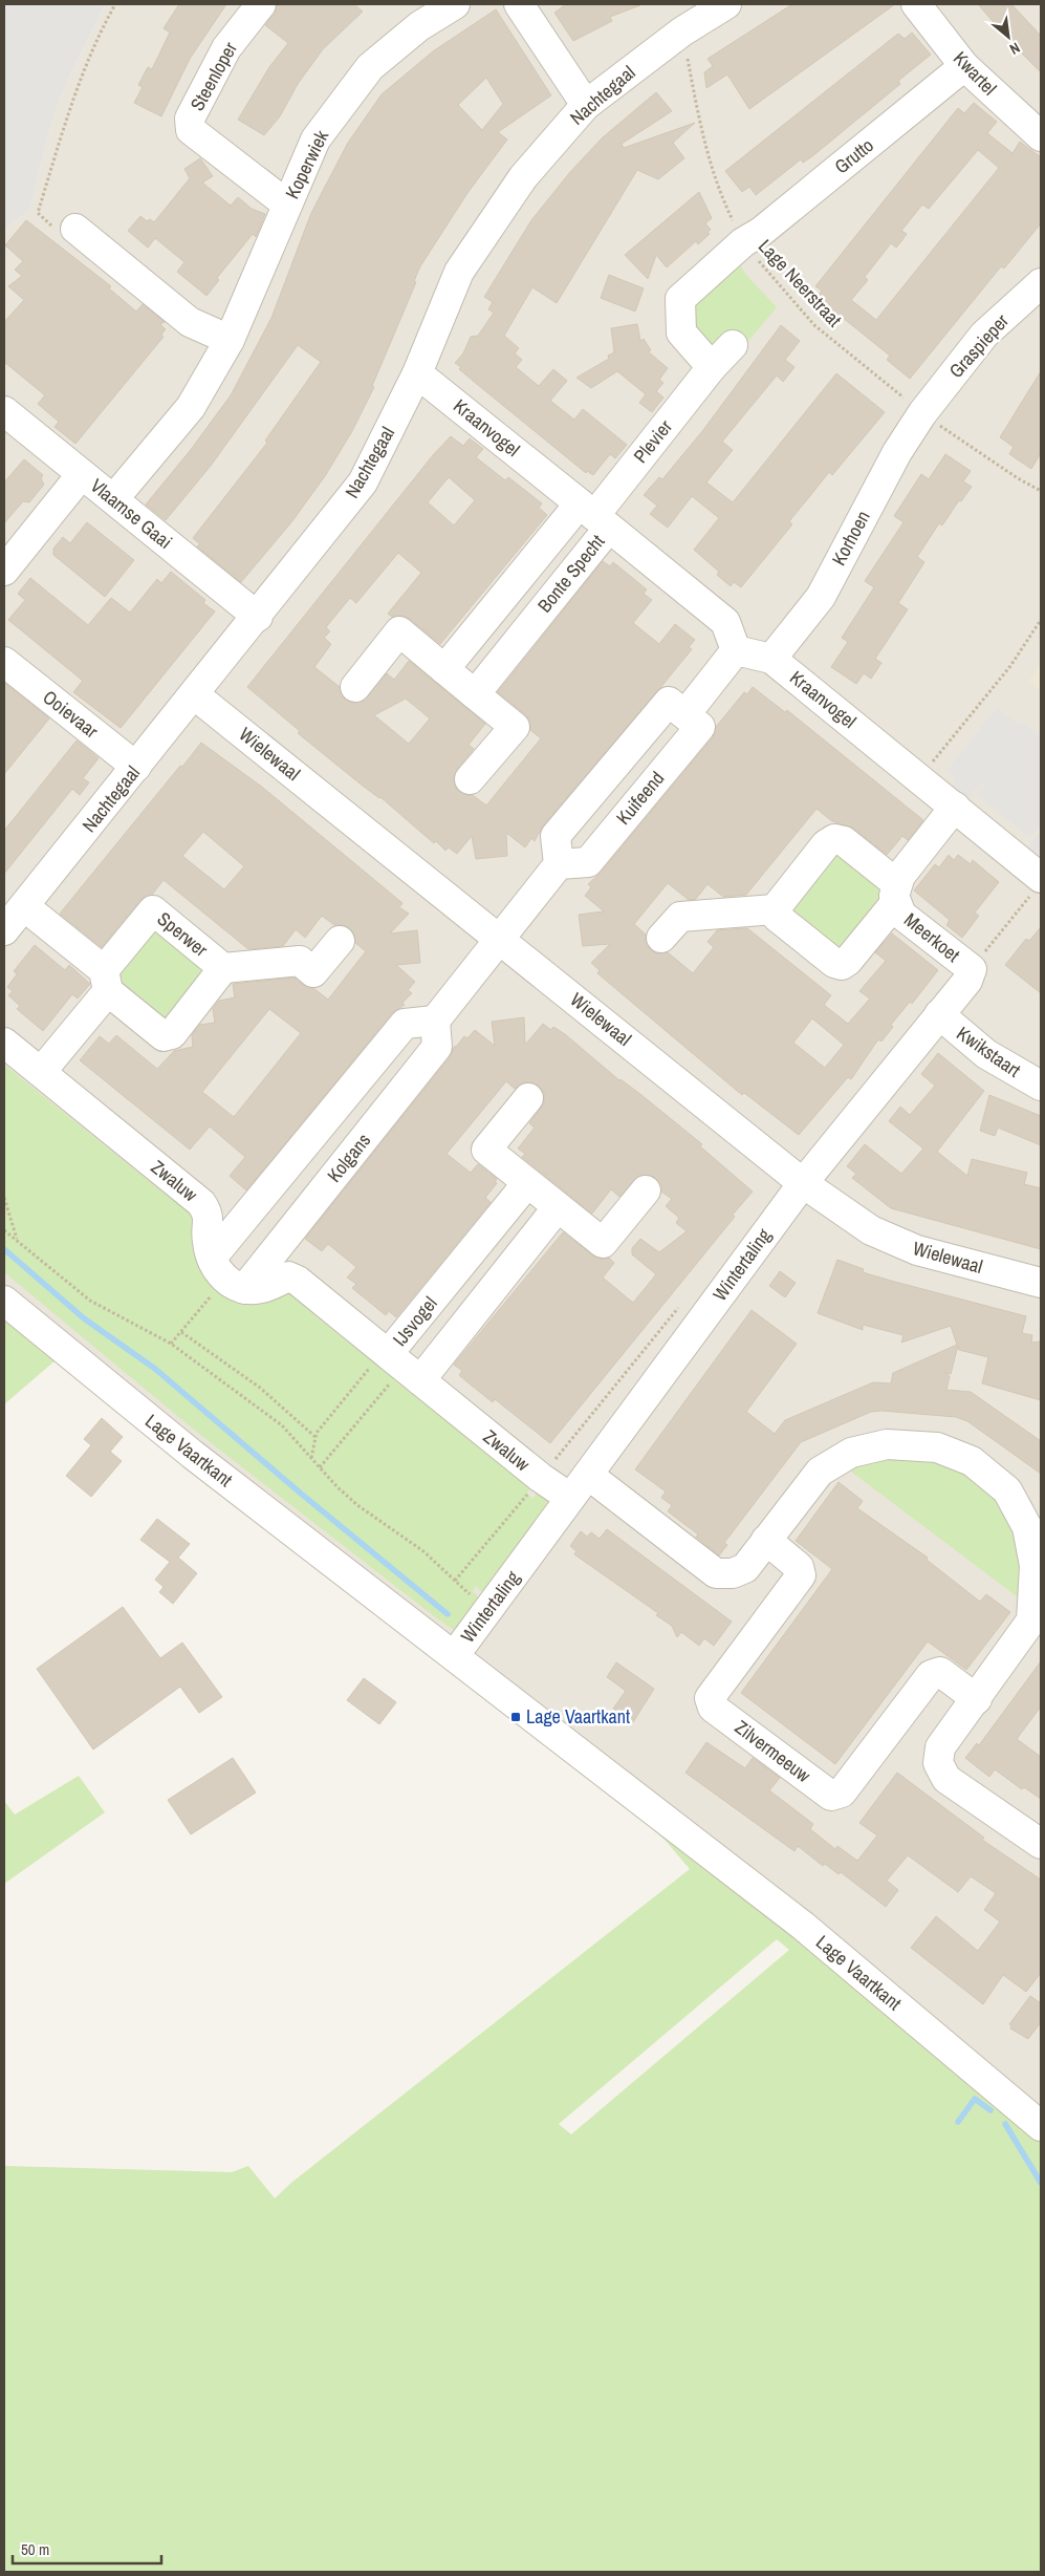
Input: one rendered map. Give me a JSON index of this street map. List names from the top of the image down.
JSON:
{
  "streets": {
    "street": [
      "Kwartel",
      "Steenloper",
      "Nachtegaal",
      "Grutto",
      "Koperwiek",
      "Graspieper",
      "Kraanvogel",
      "Plevier",
      "Vlaamse Gaai",
      "Korhoen",
      "Bonte Specht",
      "Ooievaar",
      "Wielewaal",
      "Kuifeend",
      "Sperwer",
      "Meerkoet",
      "Kwikstaart",
      "Kolgans",
      "Zwaluw",
      "Wintertaling",
      "IJsvogel",
      "Lage Vaartkant",
      "Zilvermeeuw"
    ],
    "path": ["Lage Neerstraat"]
  },
  "crossings": [
    ["Kwartel", "Grutto"],
    ["Steenloper", "Koperwiek"],
    ["Nachtegaal", "Lage Neerstraat"],
    ["Nachtegaal", "Kraanvogel"],
    ["Nachtegaal", "Vlaamse Gaai"],
    ["Nachtegaal", "Ooievaar"],
    ["Nachtegaal", "Wielewaal"],
    ["Nachtegaal", "Sperwer"],
    ["Grutto", "Lage Neerstraat"],
    ["Koperwiek", "Vlaamse Gaai"],
    ["Lage Neerstraat", "Graspieper"],
    ["Lage Neerstraat", "Korhoen"],
    ["Graspieper", "Korhoen"],
    ["Kraanvogel", "Plevier"],
    ["Kraanvogel", "Korhoen"],
    ["Kraanvogel", "Bonte Specht"],
    ["Kraanvogel", "Meerkoet"],
    ["Plevier", "Bonte Specht"],
    ["Wielewaal", "Wintertaling"],
    ["Sperwer", "Zwaluw"],
    ["Meerkoet", "Wintertaling"],
    ["Kwikstaart", "Wintertaling"],
    ["Kolgans", "Zwaluw"],
    ["Zwaluw", "Wintertaling"],
    ["Zwaluw", "IJsvogel"],
    ["Wintertaling", "Lage Vaartkant"]
  ],
  "places": {
    "transit": ["Lage Vaartkant"]
  },
  "scale_bar": "50 m",
  "north": "bottom right"
}
